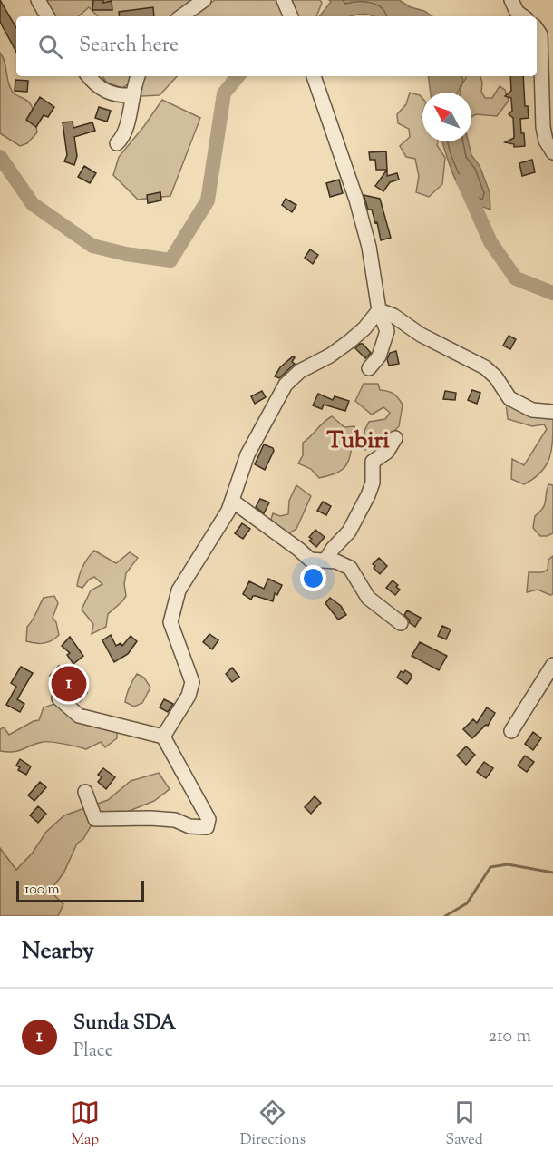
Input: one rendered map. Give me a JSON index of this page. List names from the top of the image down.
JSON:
{
  "districts": ["Tubiri"],
  "scale_bar": "100 m",
  "north": "top left",
  "page": {
    "search": "Search here",
    "pins": "1",
    "scale": "100 m",
    "heading": "Nearby",
    "list": [
      {
        "mark": "1",
        "name": "Sunda SDA",
        "note": "Place",
        "value": "210 m"
      }
    ],
    "nav": ["Map", "Directions", "Saved"]
  }
}
